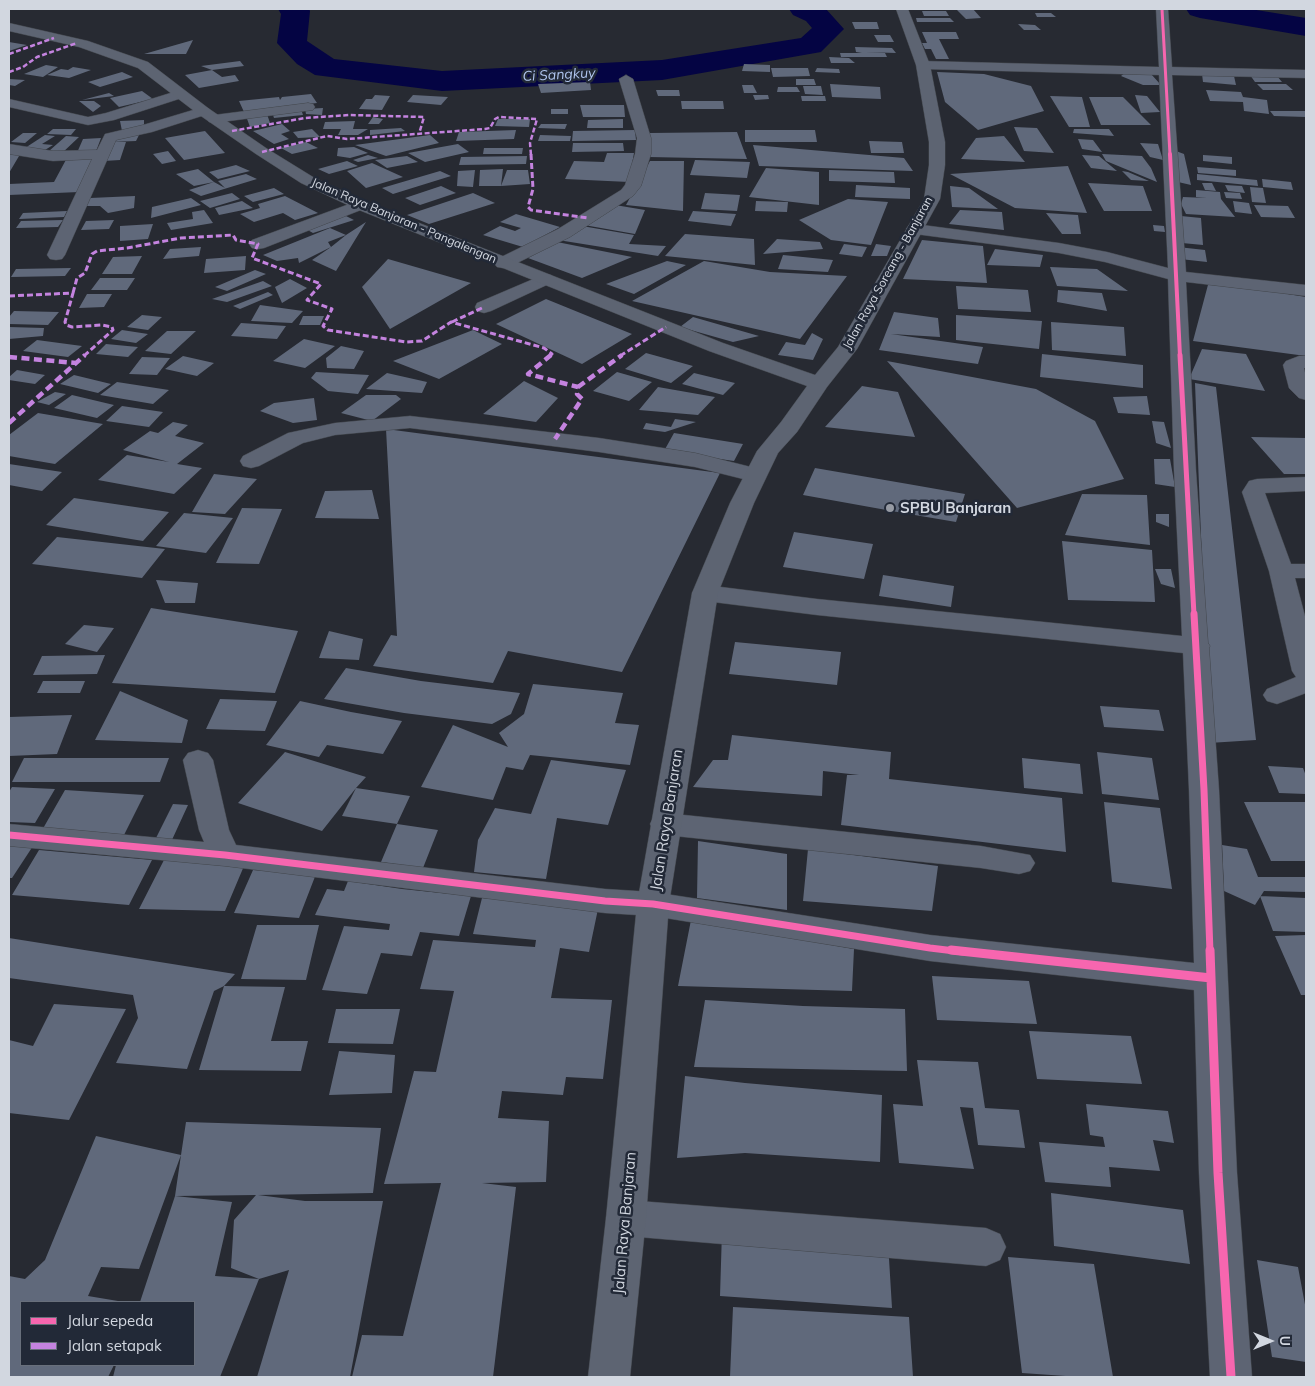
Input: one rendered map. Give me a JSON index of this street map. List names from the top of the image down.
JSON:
{
  "streets": {
    "main road": ["Jalan Raya Banjaran - Pangalengan", "Jalan Raya Soreang - Banjaran", "Jalan Raya Banjaran"]
  },
  "crossings": [
    ["Jalan Raya Banjaran - Pangalengan", "Jalan Raya Soreang - Banjaran"],
    ["Jalan Raya Banjaran - Pangalengan", "Jalan Raya Banjaran"],
    ["Jalan Raya Soreang - Banjaran", "Jalan Raya Banjaran"]
  ],
  "water": ["Ci Sangkuy"],
  "places": ["SPBU Banjaran"],
  "legend": ["Jalur sepeda", "Jalan setapak"],
  "north": "right"
}
